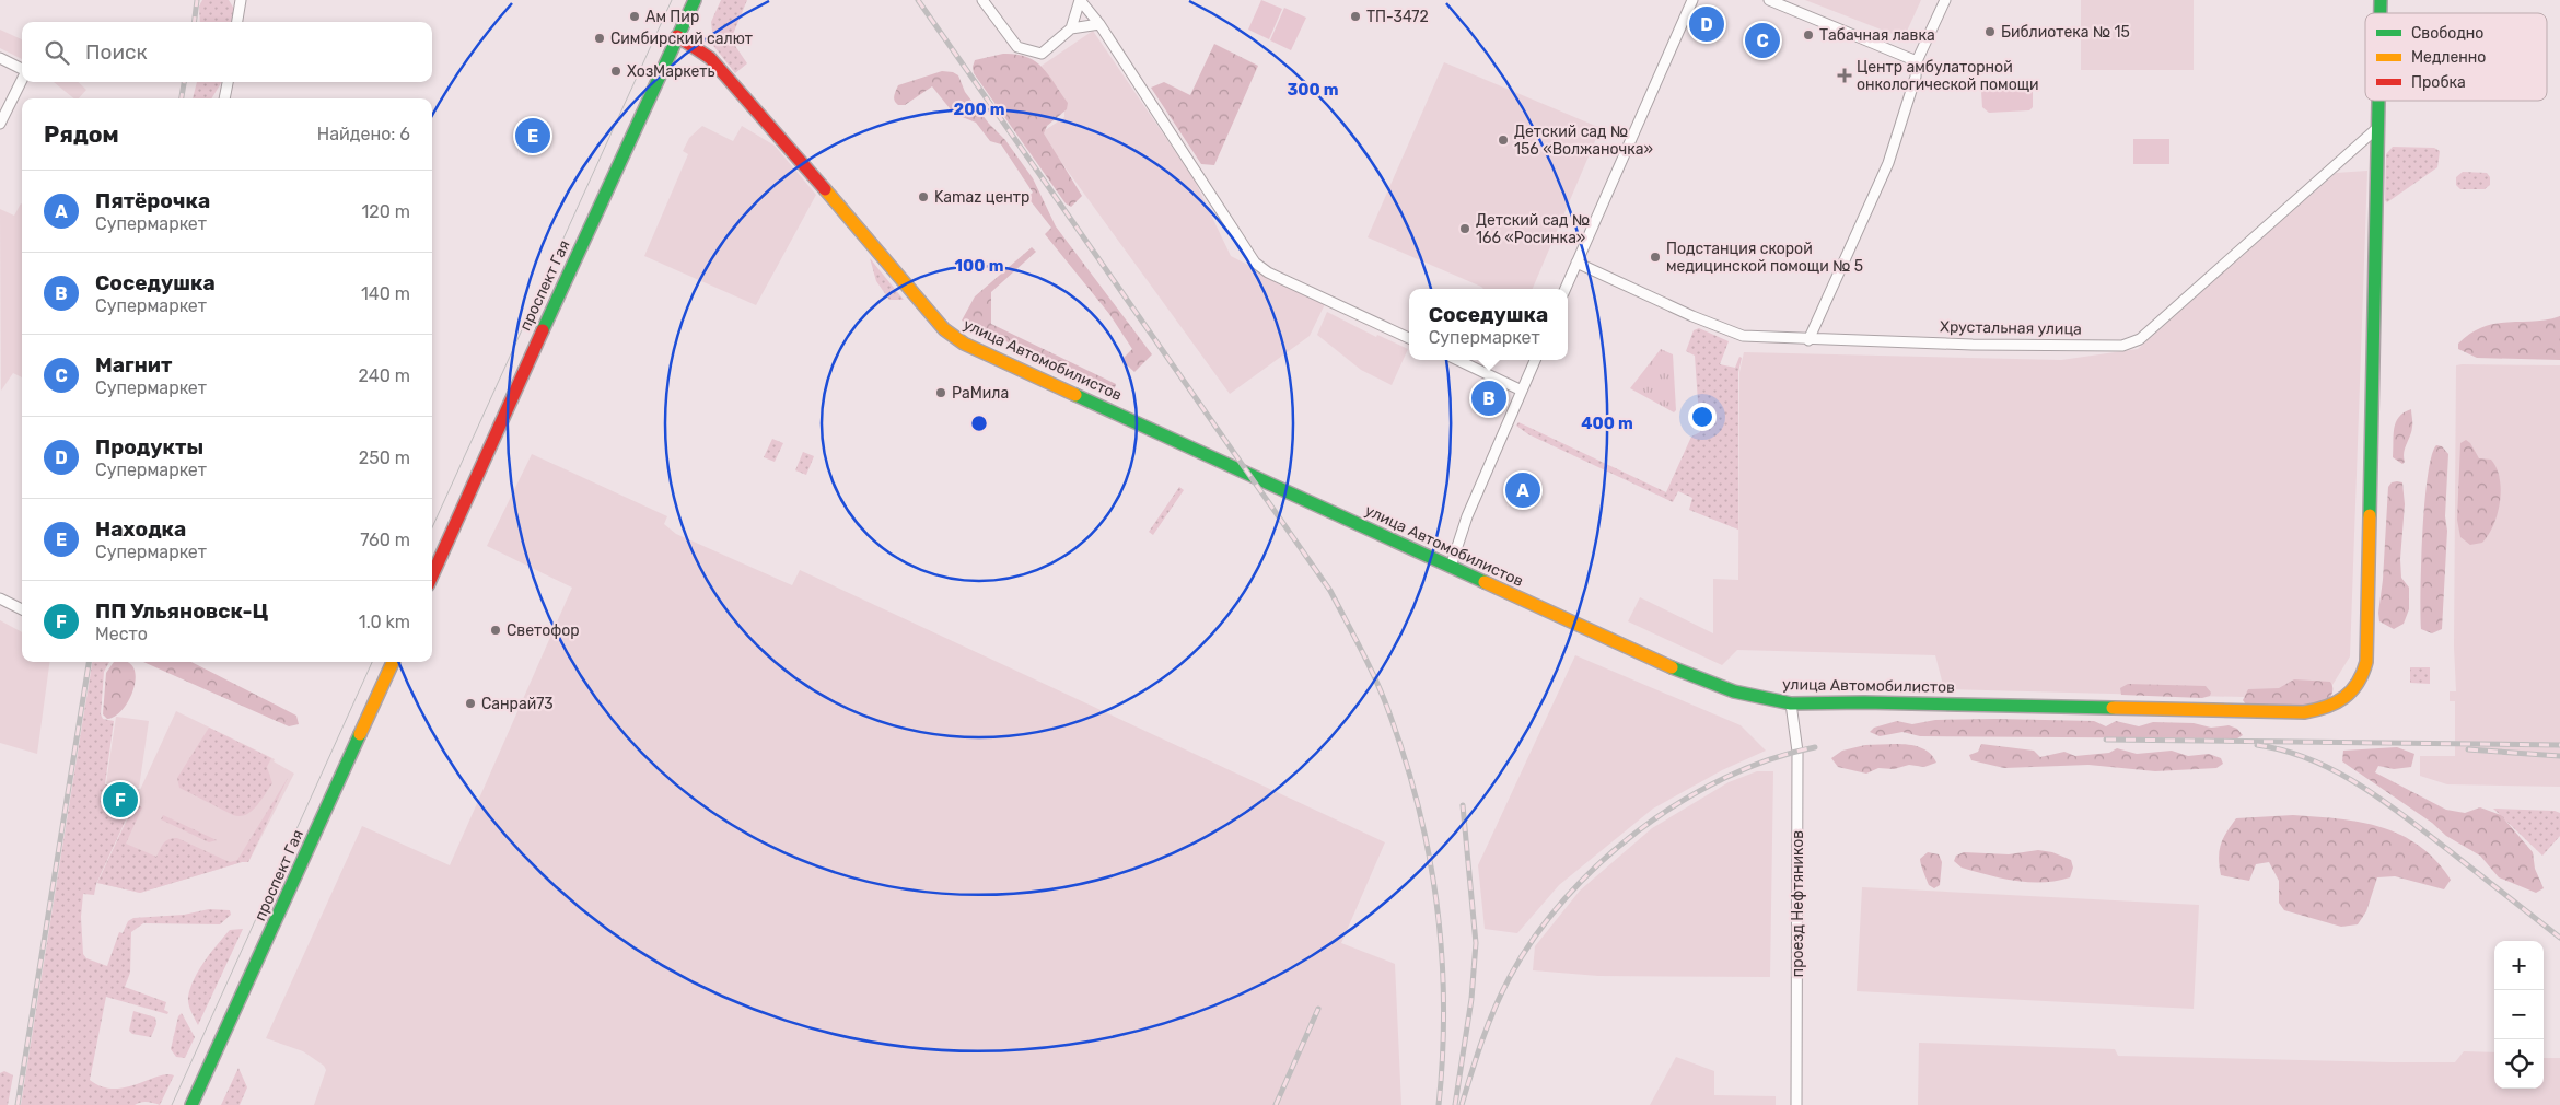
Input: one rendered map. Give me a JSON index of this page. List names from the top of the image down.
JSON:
{
  "streets": {
    "street": [
      "проспект Гая",
      "Хрустальная улица",
      "улица Автомобилистов",
      "проезд Нефтяников"
    ]
  },
  "crossings": [
    ["проспект Гая", "улица Автомобилистов"],
    ["Хрустальная улица", "улица Автомобилистов"],
    ["улица Автомобилистов", "проезд Нефтяников"]
  ],
  "places": {
    "other": [
      "Ам Пир",
      "ТП-3472",
      "Библиотека № 15",
      "Табачная лавка",
      "Симбирский салют",
      "ХозМаркеть",
      "Детский сад № 156 «Волжаночка»",
      "Kamaz центр",
      "Детский сад № 166 «Росинка»",
      "Подстанция скорой медицинской помощи № 5",
      "РаМила",
      "Светофор",
      "Санрай73"
    ],
    "health": ["Центр амбулаторной онкологической помощи"]
  },
  "legend": ["Свободно", "Медленно", "Пробка"],
  "page": {
    "pins": [
      "D",
      "C",
      "E",
      "B",
      "A",
      "F"
    ],
    "search": "Поиск",
    "heading": ["Рядом", "Найдено: 6"],
    "list": [
      {
        "mark": "A",
        "name": "Пятёрочка",
        "note": "Супермаркет",
        "value": "120 m"
      },
      {
        "mark": "B",
        "name": "Соседушка",
        "note": "Супермаркет",
        "value": "140 m"
      },
      {
        "mark": "C",
        "name": "Магнит",
        "note": "Супермаркет",
        "value": "240 m"
      },
      {
        "mark": "D",
        "name": "Продукты",
        "note": "Супермаркет",
        "value": "250 m"
      },
      {
        "mark": "E",
        "name": "Находка",
        "note": "Супермаркет",
        "value": "760 m"
      },
      {
        "mark": "F",
        "name": "ПП Ульяновск-Ц",
        "note": "Место",
        "value": "1.0 km"
      }
    ],
    "popup": ["Соседушка", "Супермаркет"],
    "map_buttons": ["+", "−"]
  },
  "rings": [
    "300 m",
    "200 m",
    "100 m",
    "400 m"
  ]
}
